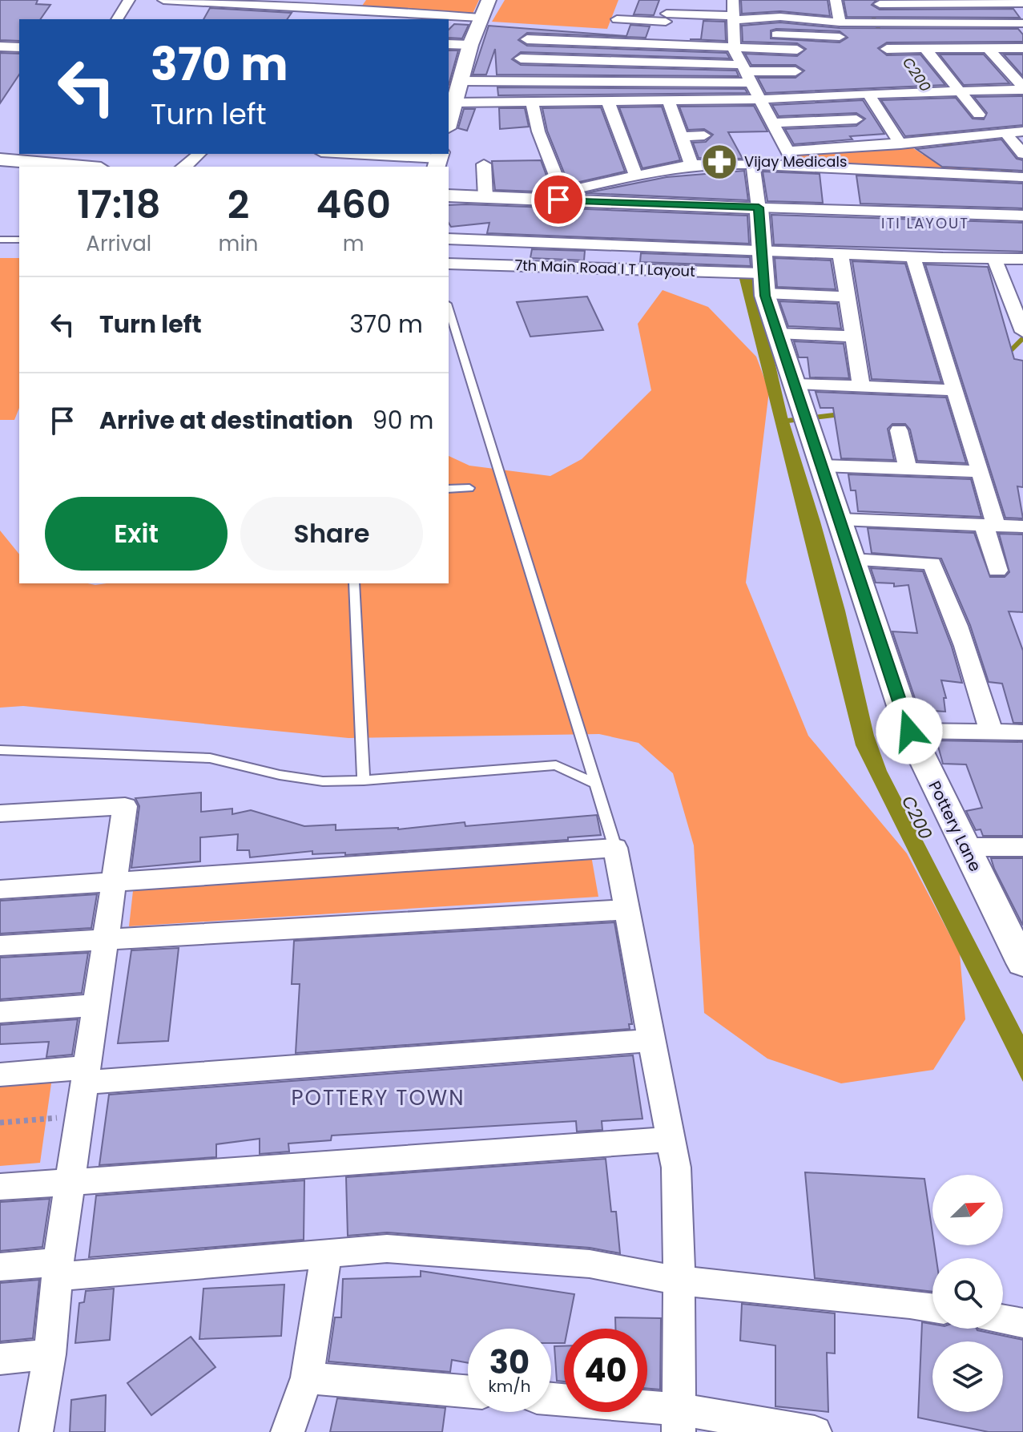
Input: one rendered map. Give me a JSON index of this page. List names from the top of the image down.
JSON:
{
  "streets": {
    "street": ["7th Main Road I T I Layout", "Pottery Lane"]
  },
  "crossings": [
    ["7th Main Road I T I Layout", "Pottery Lane"]
  ],
  "districts": ["ITI LAYOUT", "POTTERY TOWN"],
  "water": ["C200"],
  "places": {
    "pharmacy": ["Vijay Medicals"]
  },
  "north": "top right",
  "page": {
    "turn": ["370 m", "Turn left"],
    "eta": [
      "17:18",
      "Arrival",
      "2",
      "min",
      "460",
      "m"
    ],
    "list": [
      {
        "name": "Turn left",
        "value": "370 m"
      },
      {
        "name": "Arrive at destination",
        "value": "90 m"
      }
    ],
    "buttons": ["Exit", "Share"],
    "speed": "30 km/h",
    "limit": "40"
  }
}
